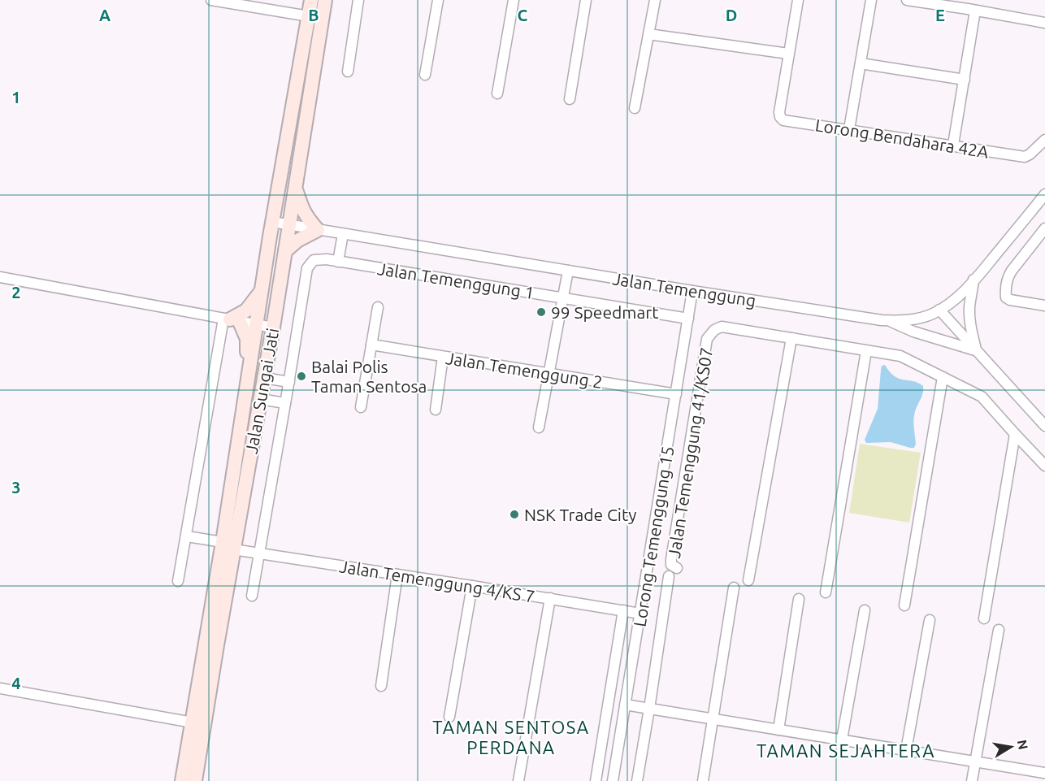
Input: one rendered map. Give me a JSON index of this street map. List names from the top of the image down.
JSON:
{
  "streets": {
    "main road": ["Jalan Sungai Jati"],
    "street": [
      "Lorong Bendahara 42A",
      "Jalan Temenggung 1",
      "Jalan Temenggung",
      "Jalan Temenggung 2",
      "Jalan Temenggung 41/KS07",
      "Lorong Temenggung 15",
      "Jalan Temenggung 4/KS 7"
    ]
  },
  "crossings": [
    ["Jalan Temenggung 1", "Lorong Temenggung 15"],
    ["Jalan Temenggung 1", "Jalan Temenggung 4/KS 7"],
    ["Jalan Temenggung", "Jalan Sungai Jati"],
    ["Jalan Temenggung", "Lorong Temenggung 15"],
    ["Jalan Temenggung 2", "Lorong Temenggung 15"],
    ["Jalan Sungai Jati", "Jalan Temenggung 4/KS 7"],
    ["Lorong Temenggung 15", "Jalan Temenggung 4/KS 7"]
  ],
  "districts": ["TAMAN SENTOSA PERDANA", "TAMAN SEJAHTERA"],
  "places": ["99 Speedmart", "Balai Polis Taman Sentosa", "NSK Trade City"],
  "north": "right",
  "grid": {
    "columns": [
      "A",
      "B",
      "C",
      "D",
      "E"
    ],
    "rows": [
      "1",
      "2",
      "3",
      "4"
    ]
  }
}
